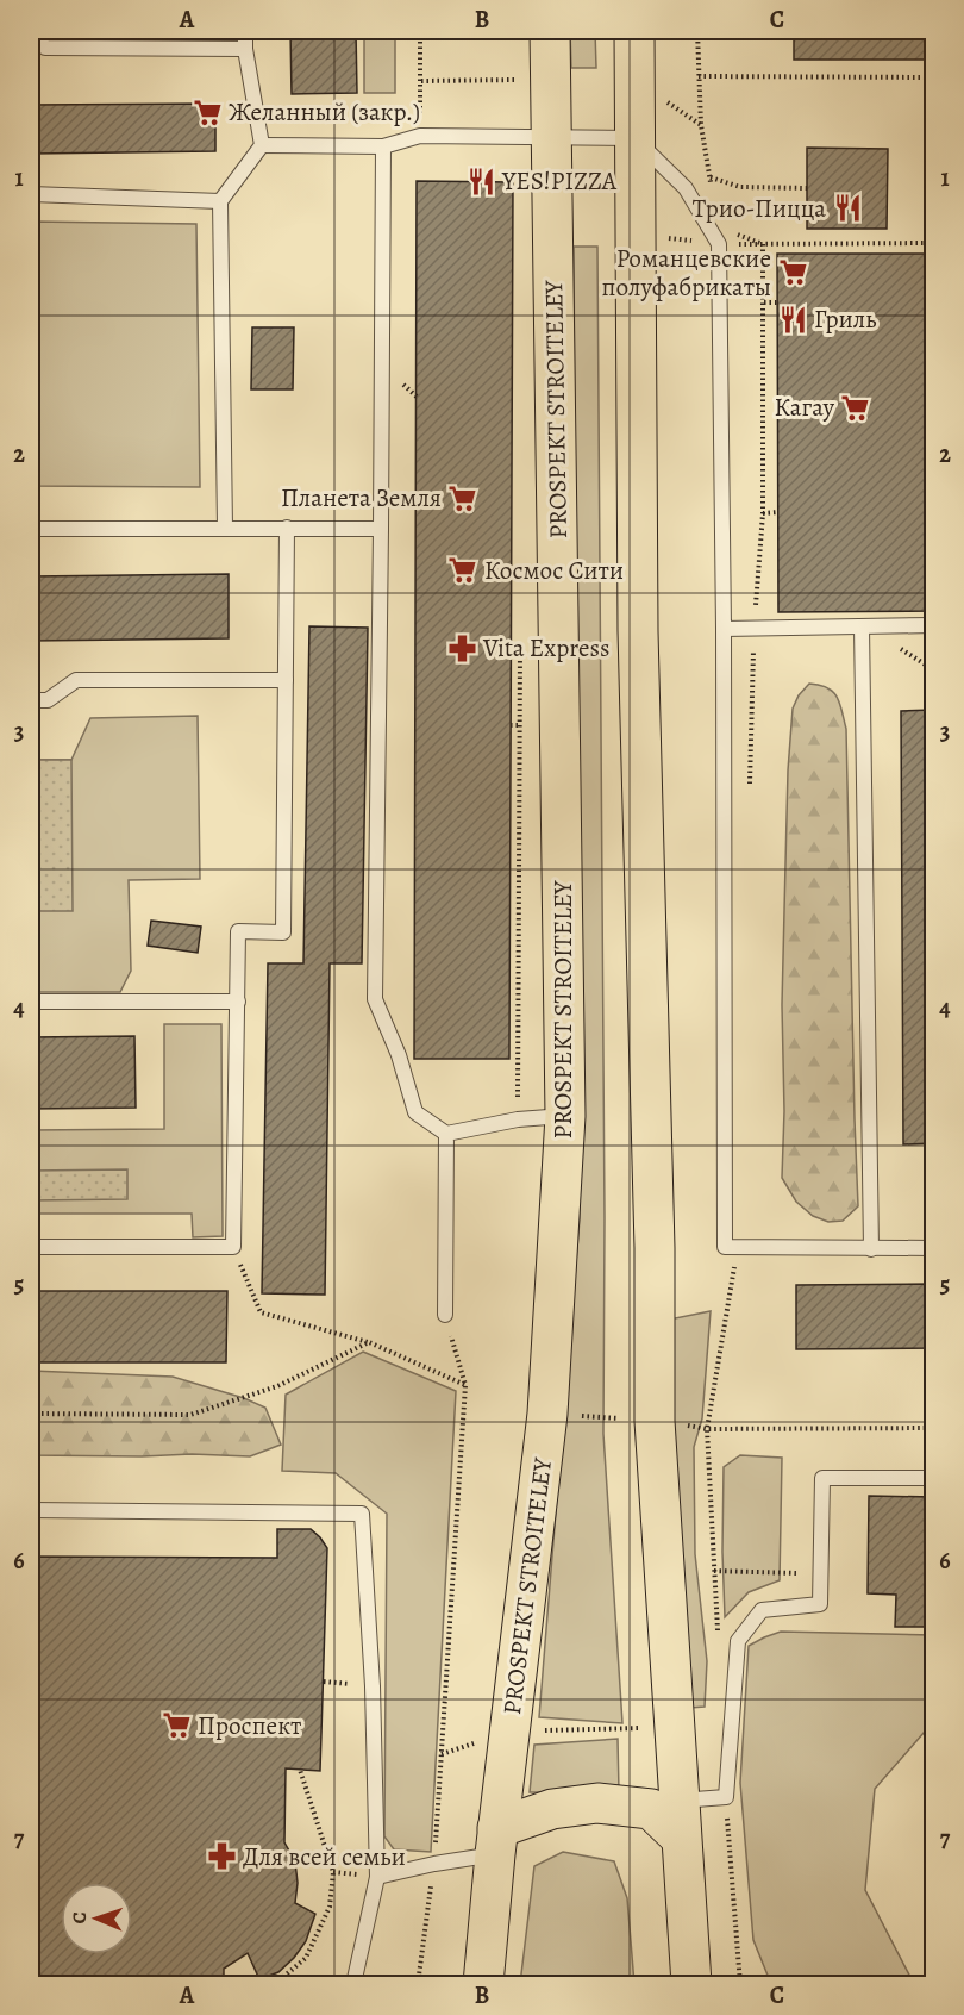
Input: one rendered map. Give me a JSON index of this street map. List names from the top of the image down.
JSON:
{
  "streets": {
    "main road": ["PROSPEKT STROITELEY"]
  },
  "places": {
    "supermarket": [
      "Желанный (закр.)",
      "Романцевские полуфабрикаты",
      "Кагау",
      "Планета Земля",
      "Космос Сити",
      "Проспект"
    ],
    "restaurant": ["YES!PIZZA", "Трио-Пицца", "Гриль"],
    "pharmacy": ["Vita Express", "Для всей семьи"]
  },
  "north": "left",
  "grid": {
    "columns": ["A", "B", "C"],
    "rows": [
      "1",
      "2",
      "3",
      "4",
      "5",
      "6",
      "7"
    ]
  }
}
